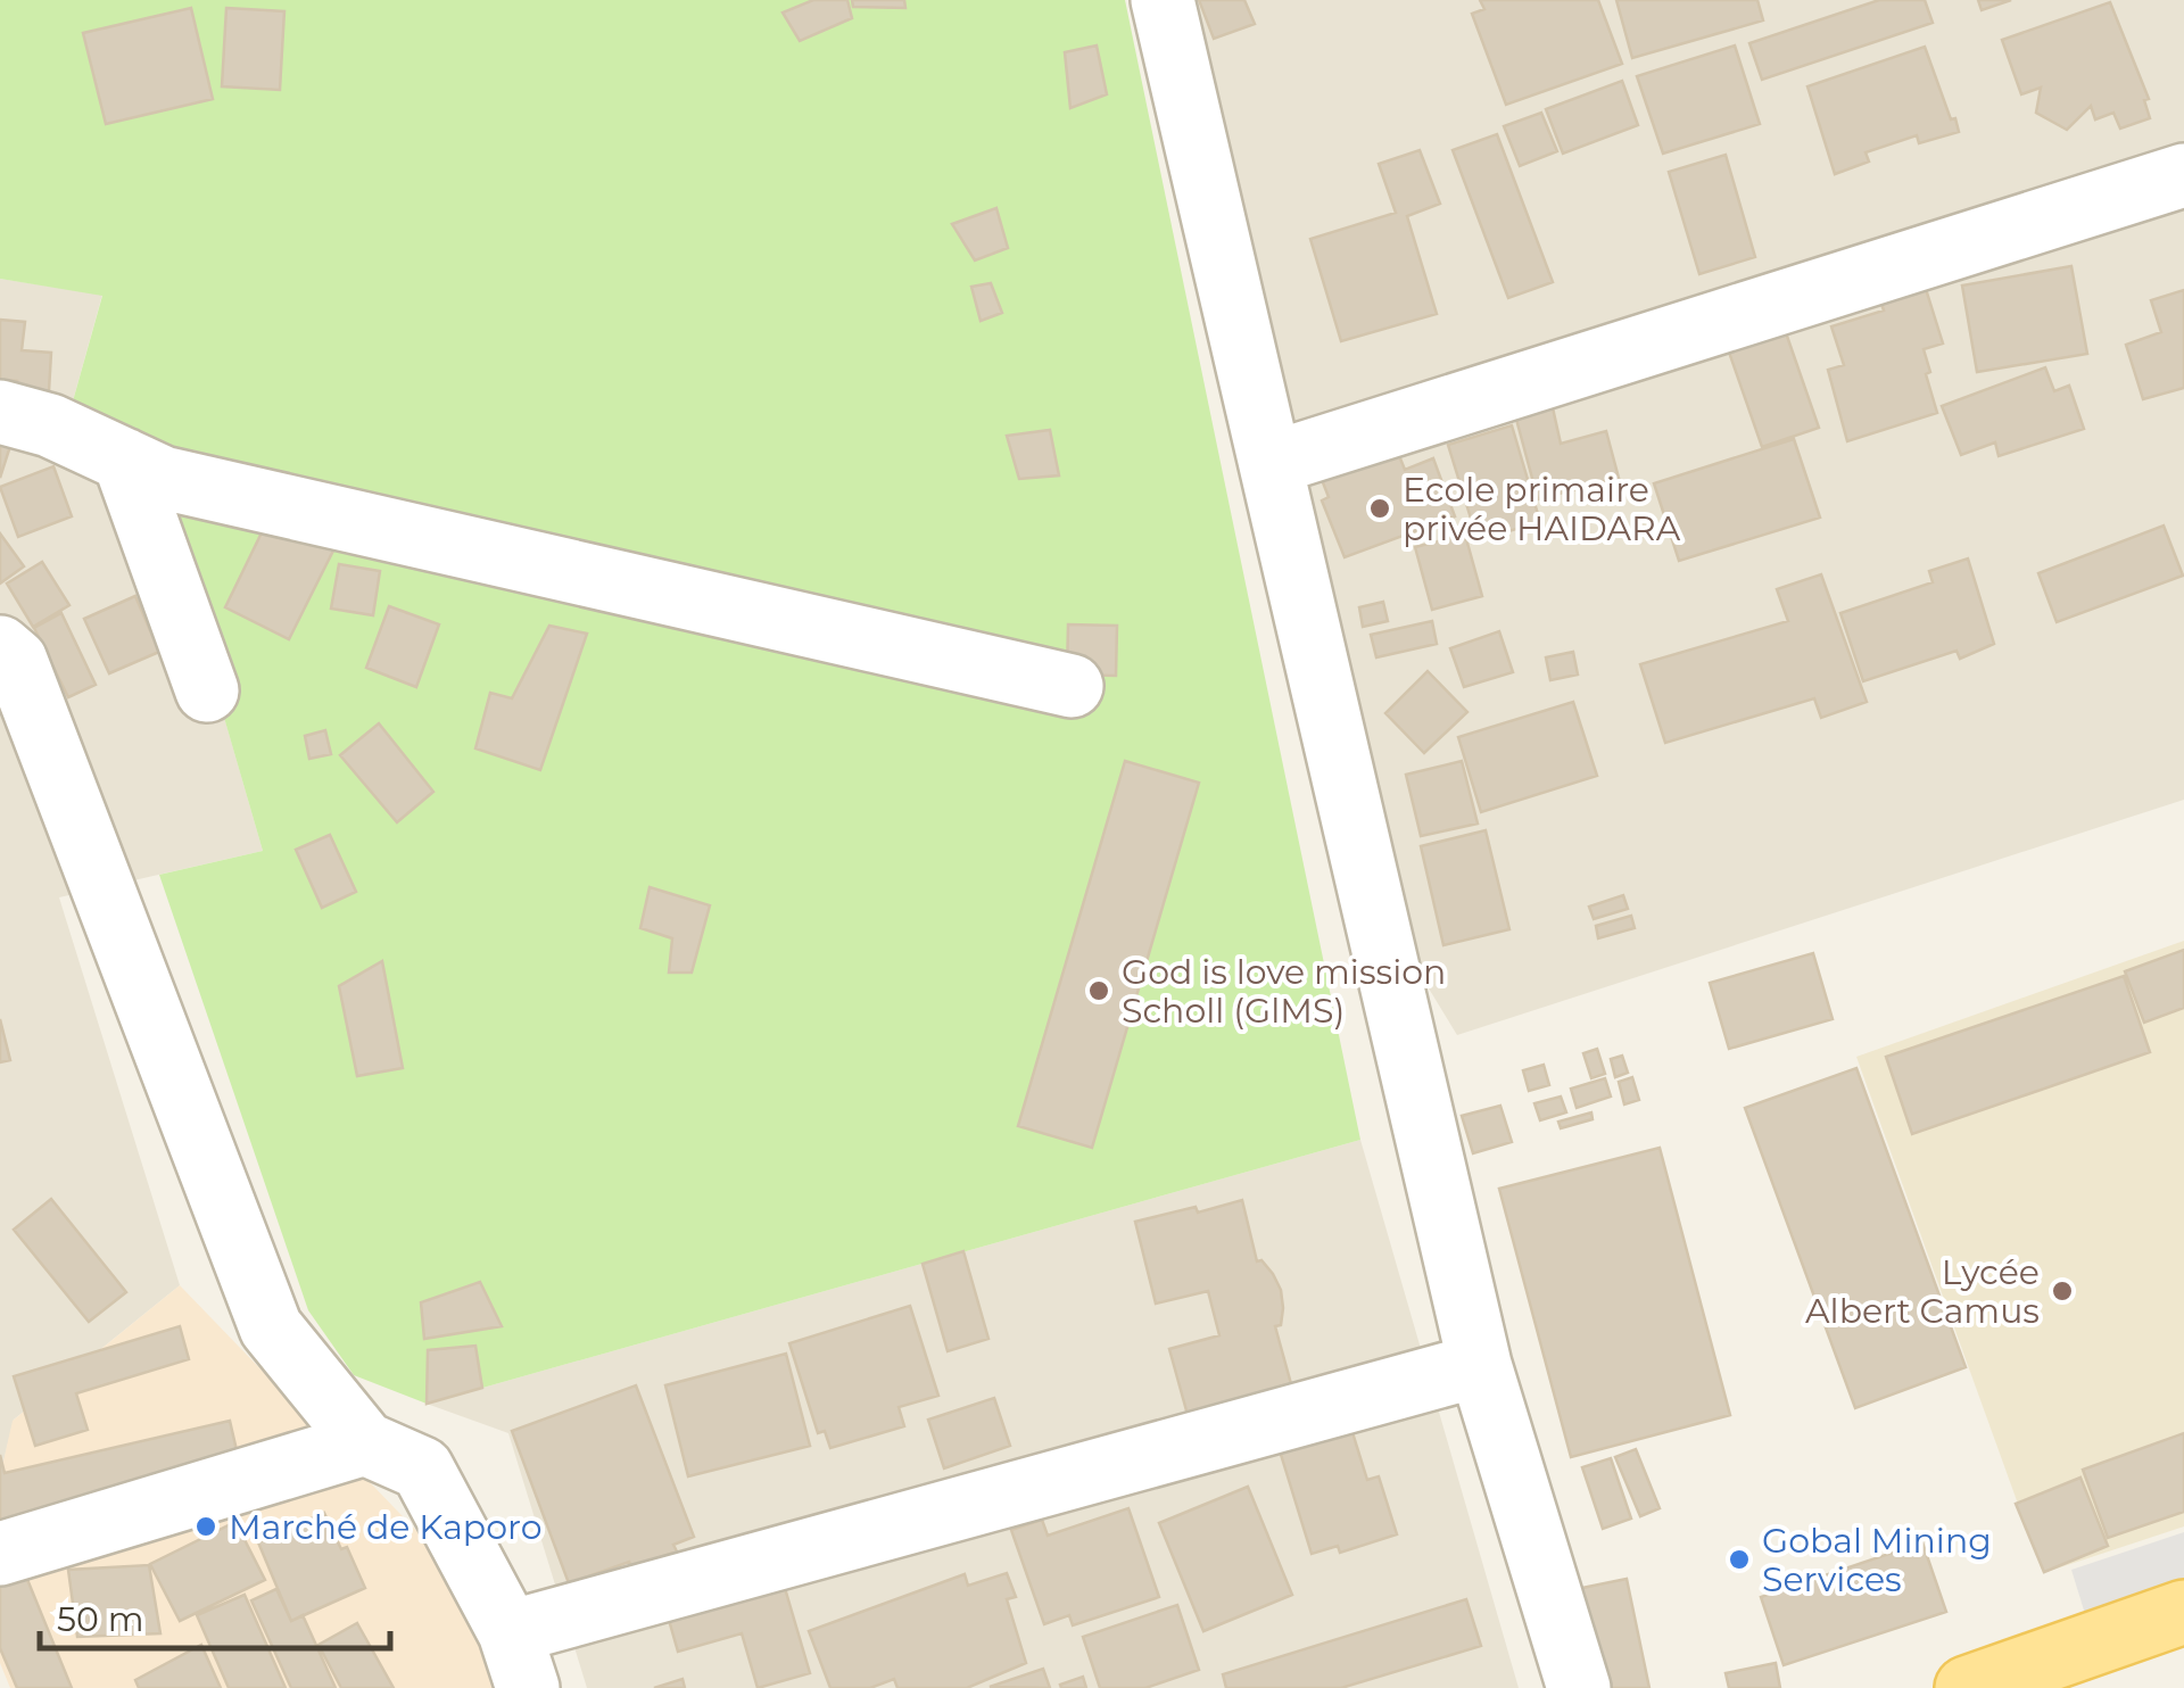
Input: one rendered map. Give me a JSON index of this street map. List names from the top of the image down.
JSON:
{
  "places": [
    "Ecole primaire privée HAIDARA",
    "God is love mission Scholl (GlMS)",
    "Lycée Albert Camus",
    "Marché de Kaporo",
    "Gobal Mining Services"
  ],
  "scale_bar": "50 m"
}
